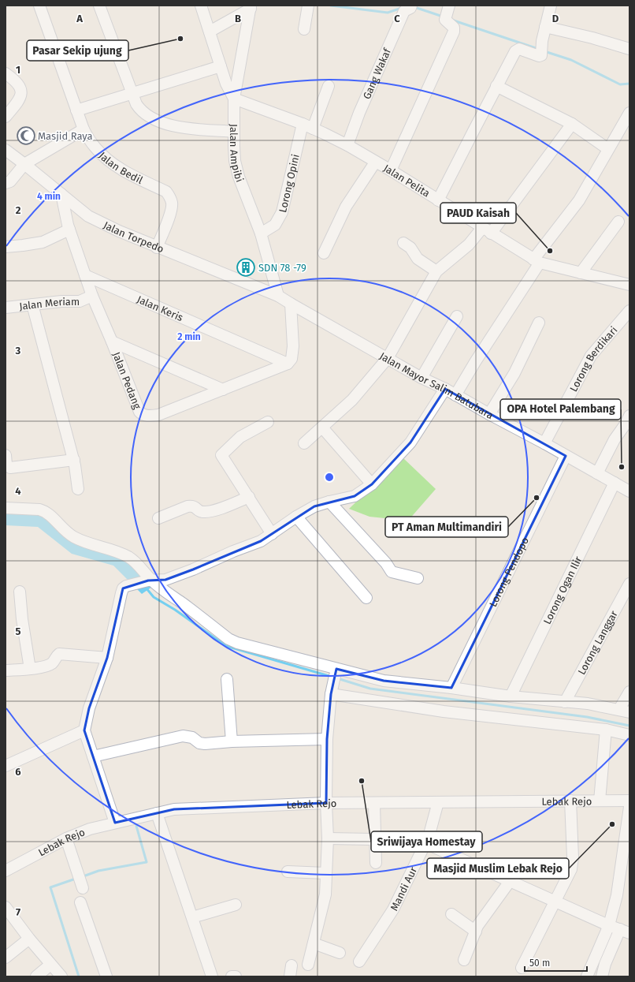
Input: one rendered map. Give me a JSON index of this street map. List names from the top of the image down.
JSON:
{
  "streets": {
    "street": [
      "Gang Wakaf",
      "Jalan Ampibi",
      "Jalan Bedil",
      "Jalan Pelita",
      "Lorong Opini",
      "Jalan Torpedo",
      "Jalan Meriam",
      "Jalan Keris",
      "Lorong Berdikari",
      "Jalan Pedang",
      "Jalan Mayor Salim Batubara",
      "Lorong Pendopo",
      "Lorong Ogan Ilir",
      "Lorong Langgar",
      "Lebak Rejo",
      "Mandi Aur"
    ]
  },
  "crossings": [
    ["Gang Wakaf", "Jalan Pelita"],
    ["Jalan Ampibi", "Jalan Pelita"],
    ["Jalan Ampibi", "Lorong Opini"],
    ["Jalan Ampibi", "Jalan Torpedo"],
    ["Jalan Ampibi", "Jalan Mayor Salim Batubara"],
    ["Jalan Bedil", "Jalan Torpedo"],
    ["Jalan Pelita", "Lorong Opini"],
    ["Jalan Torpedo", "Jalan Pedang"],
    ["Jalan Torpedo", "Jalan Mayor Salim Batubara"],
    ["Jalan Meriam", "Jalan Pedang"],
    ["Jalan Keris", "Jalan Pedang"],
    ["Lorong Berdikari", "Jalan Mayor Salim Batubara"],
    ["Jalan Mayor Salim Batubara", "Lorong Pendopo"],
    ["Jalan Mayor Salim Batubara", "Lorong Ogan Ilir"]
  ],
  "places": {
    "other": [
      "Pasar Sekip ujung",
      "PAUD Kaisah",
      "OPA Hotel Palembang",
      "PT Aman Multimandiri",
      "Sriwijaya Homestay",
      "Masjid Muslim Lebak Rejo"
    ],
    "mosque": ["Masjid Raya"],
    "building": ["SDN 78 -79"]
  },
  "scale_bar": "50 m",
  "grid": {
    "columns": [
      "A",
      "B",
      "C",
      "D"
    ],
    "rows": [
      "1",
      "2",
      "3",
      "4",
      "5",
      "6",
      "7"
    ]
  },
  "rings": ["4 min", "2 min"]
}
